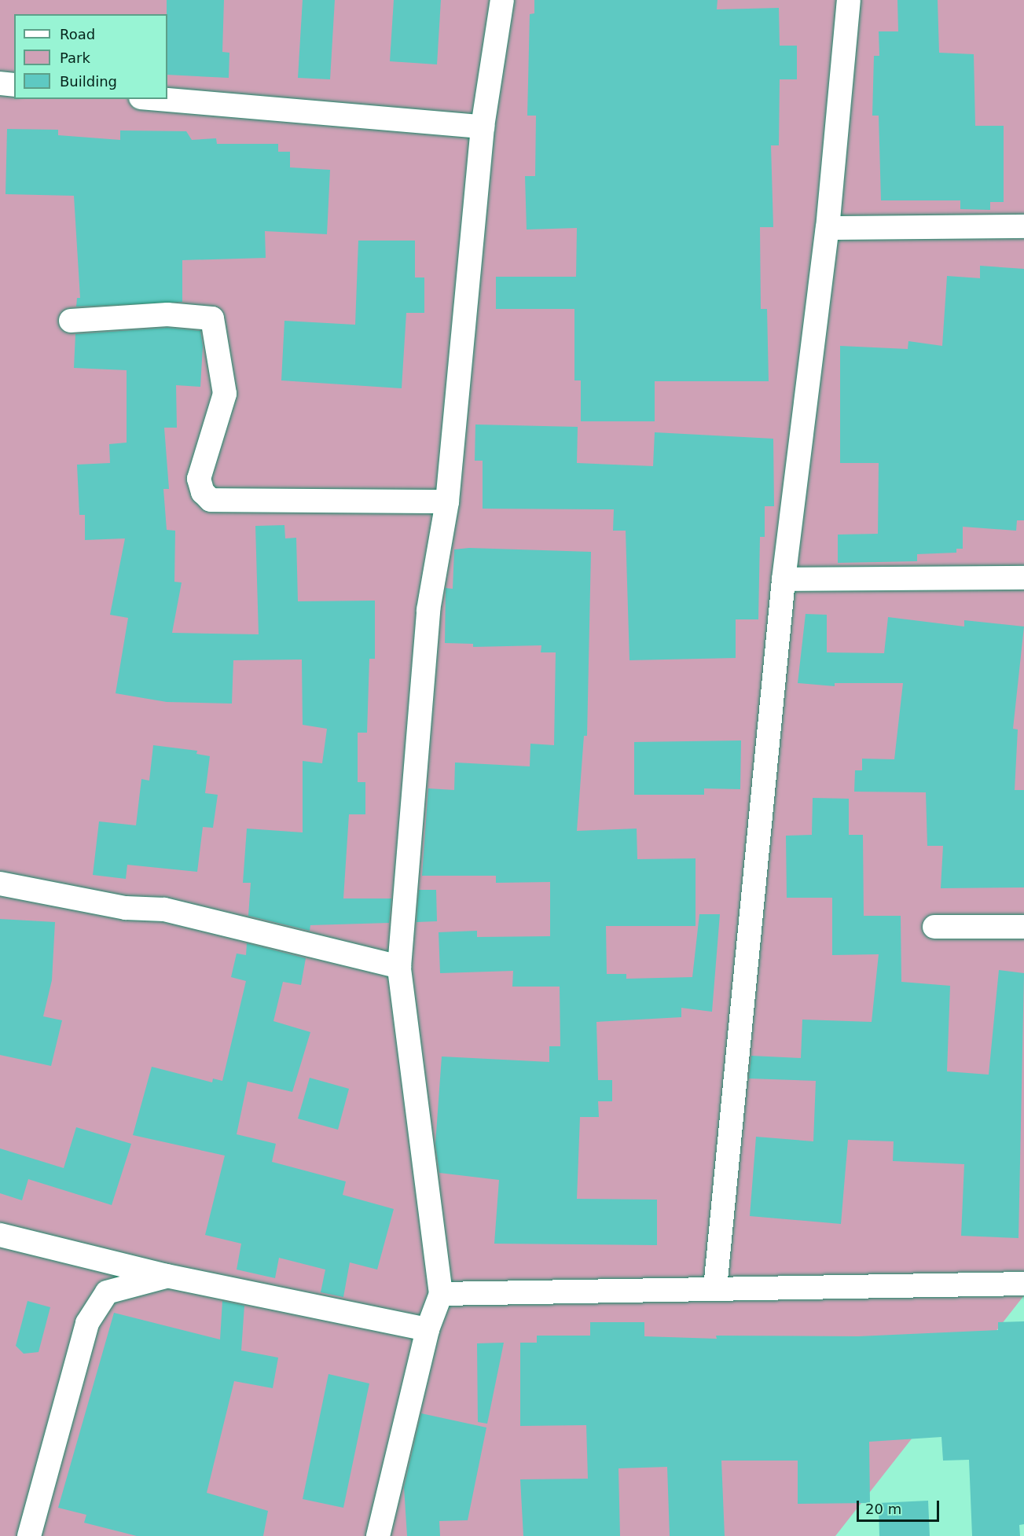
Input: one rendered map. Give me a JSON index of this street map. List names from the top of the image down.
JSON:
{
  "legend": ["Road", "Park", "Building"],
  "scale_bar": "20 m"
}
